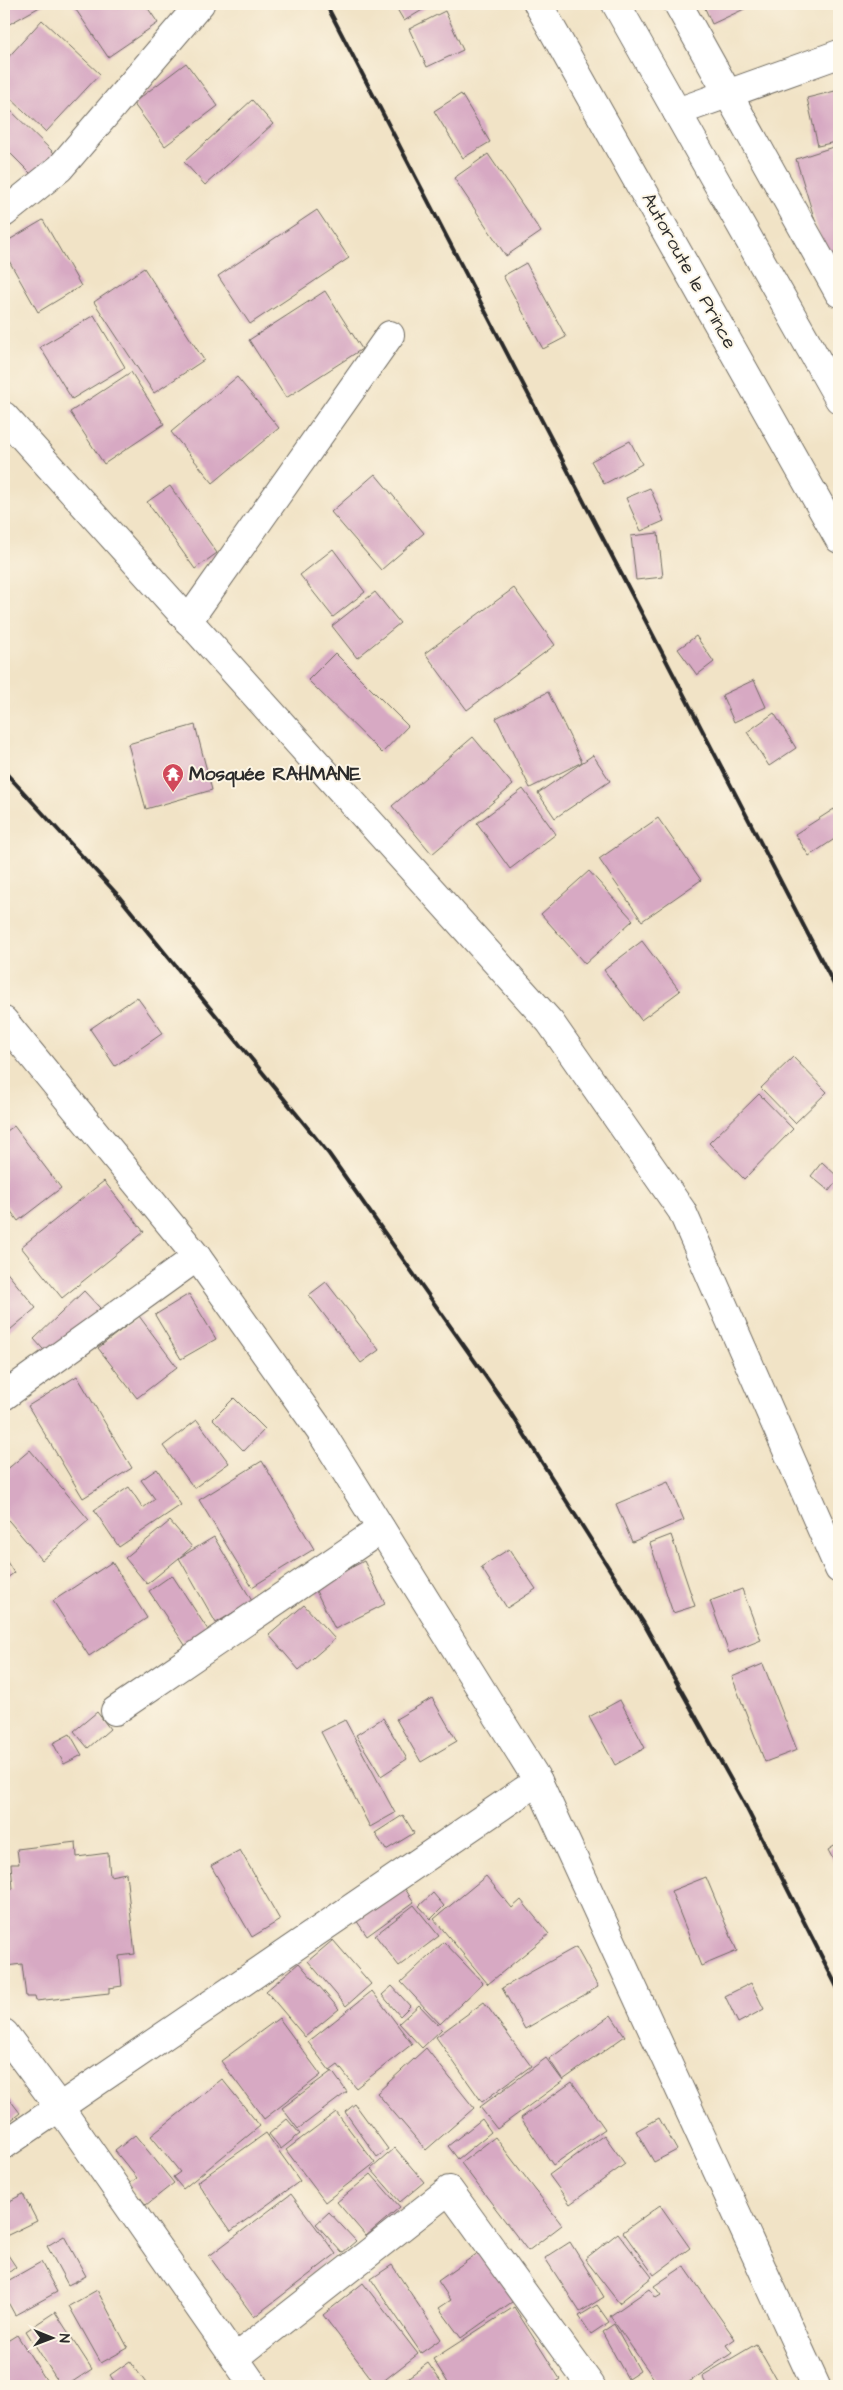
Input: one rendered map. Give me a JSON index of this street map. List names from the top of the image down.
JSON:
{
  "streets": {
    "street": ["Autoroute le Prince"]
  },
  "places": {
    "temple": ["Mosquée RAHMANE"]
  },
  "north": "right"
}
